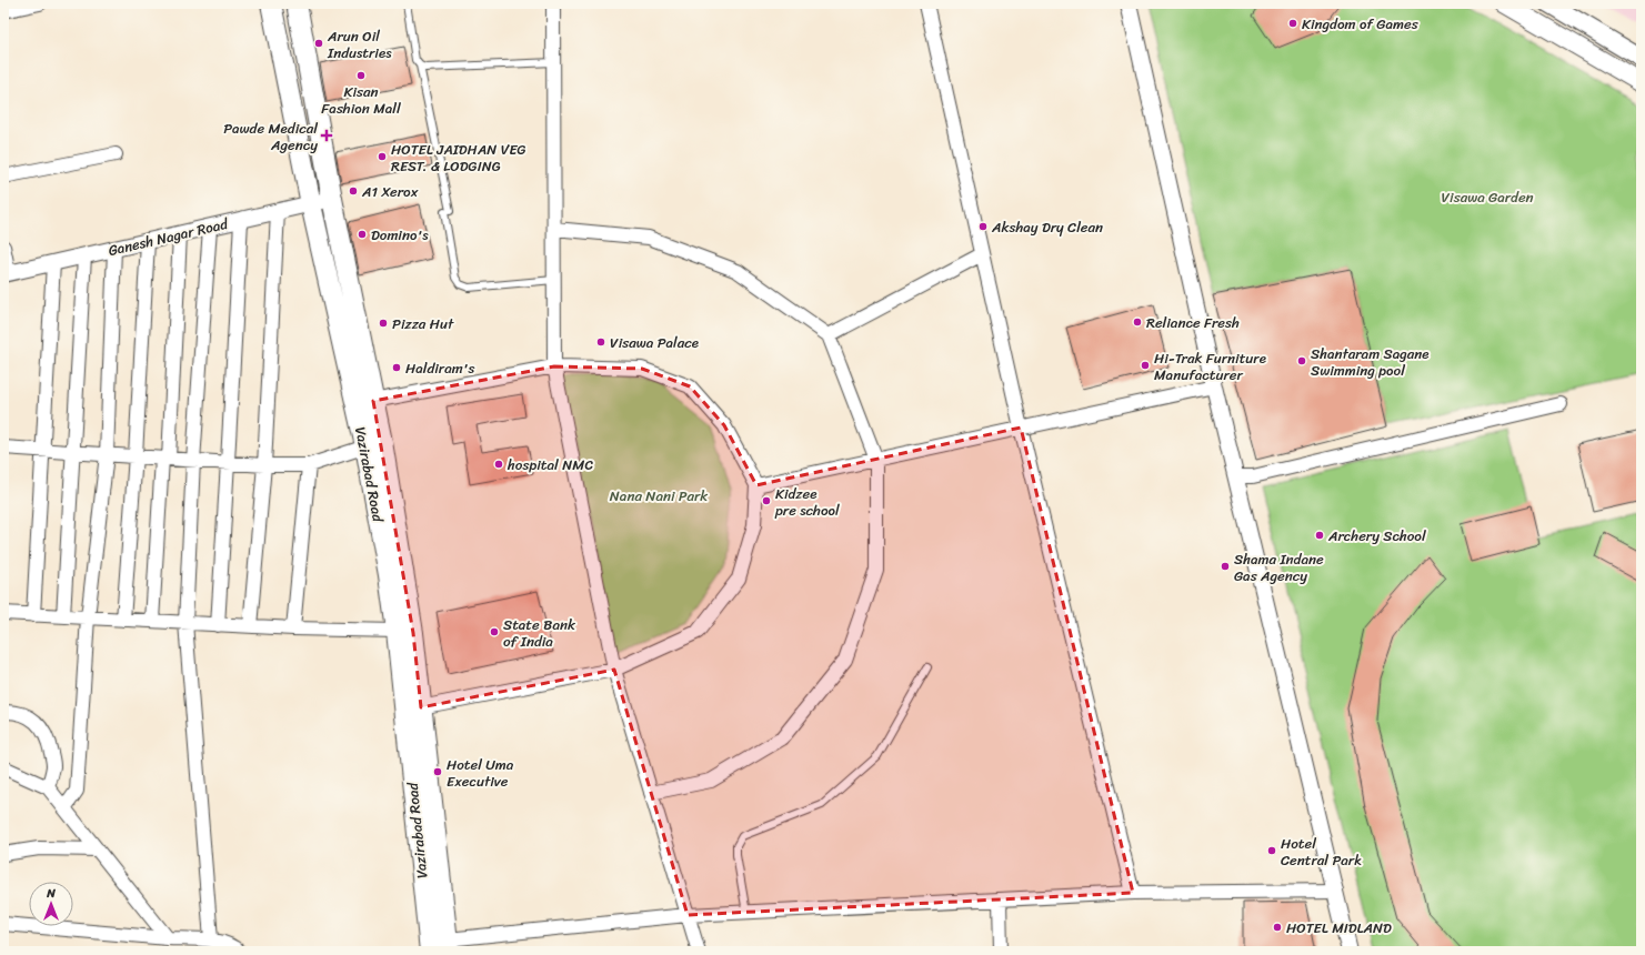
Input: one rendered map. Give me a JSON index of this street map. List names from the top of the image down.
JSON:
{
  "streets": {
    "main road": ["Vazirabad Road"],
    "street": ["Ganesh Nagar Road"]
  },
  "crossings": [
    ["Ganesh Nagar Road", "Vazirabad Road"]
  ],
  "parks": ["Visawa Garden", "Nana Nani Park"],
  "places": {
    "other": [
      "Kingdom of Games",
      "Arun Oil Industries",
      "Kisan Fashion Mall",
      "HOTEL JAIDHAN VEG REST. & LODGING",
      "A1 Xerox",
      "Akshay Dry Clean",
      "Domino's",
      "Reliance Fresh",
      "Pizza Hut",
      "Visawa Palace",
      "Shantaram Sagane Swimming pool",
      "Hi-Trak Furniture Manufacturer",
      "Haldiram's",
      "hospital NMC",
      "Kidzee pre school",
      "Archery School",
      "Shama Indane Gas Agency",
      "State Bank of India",
      "Hotel Uma Executive",
      "Hotel Central Park",
      "HOTEL MIDLAND"
    ],
    "health": ["Pawde Medical Agency"]
  },
  "north": "top"
}
